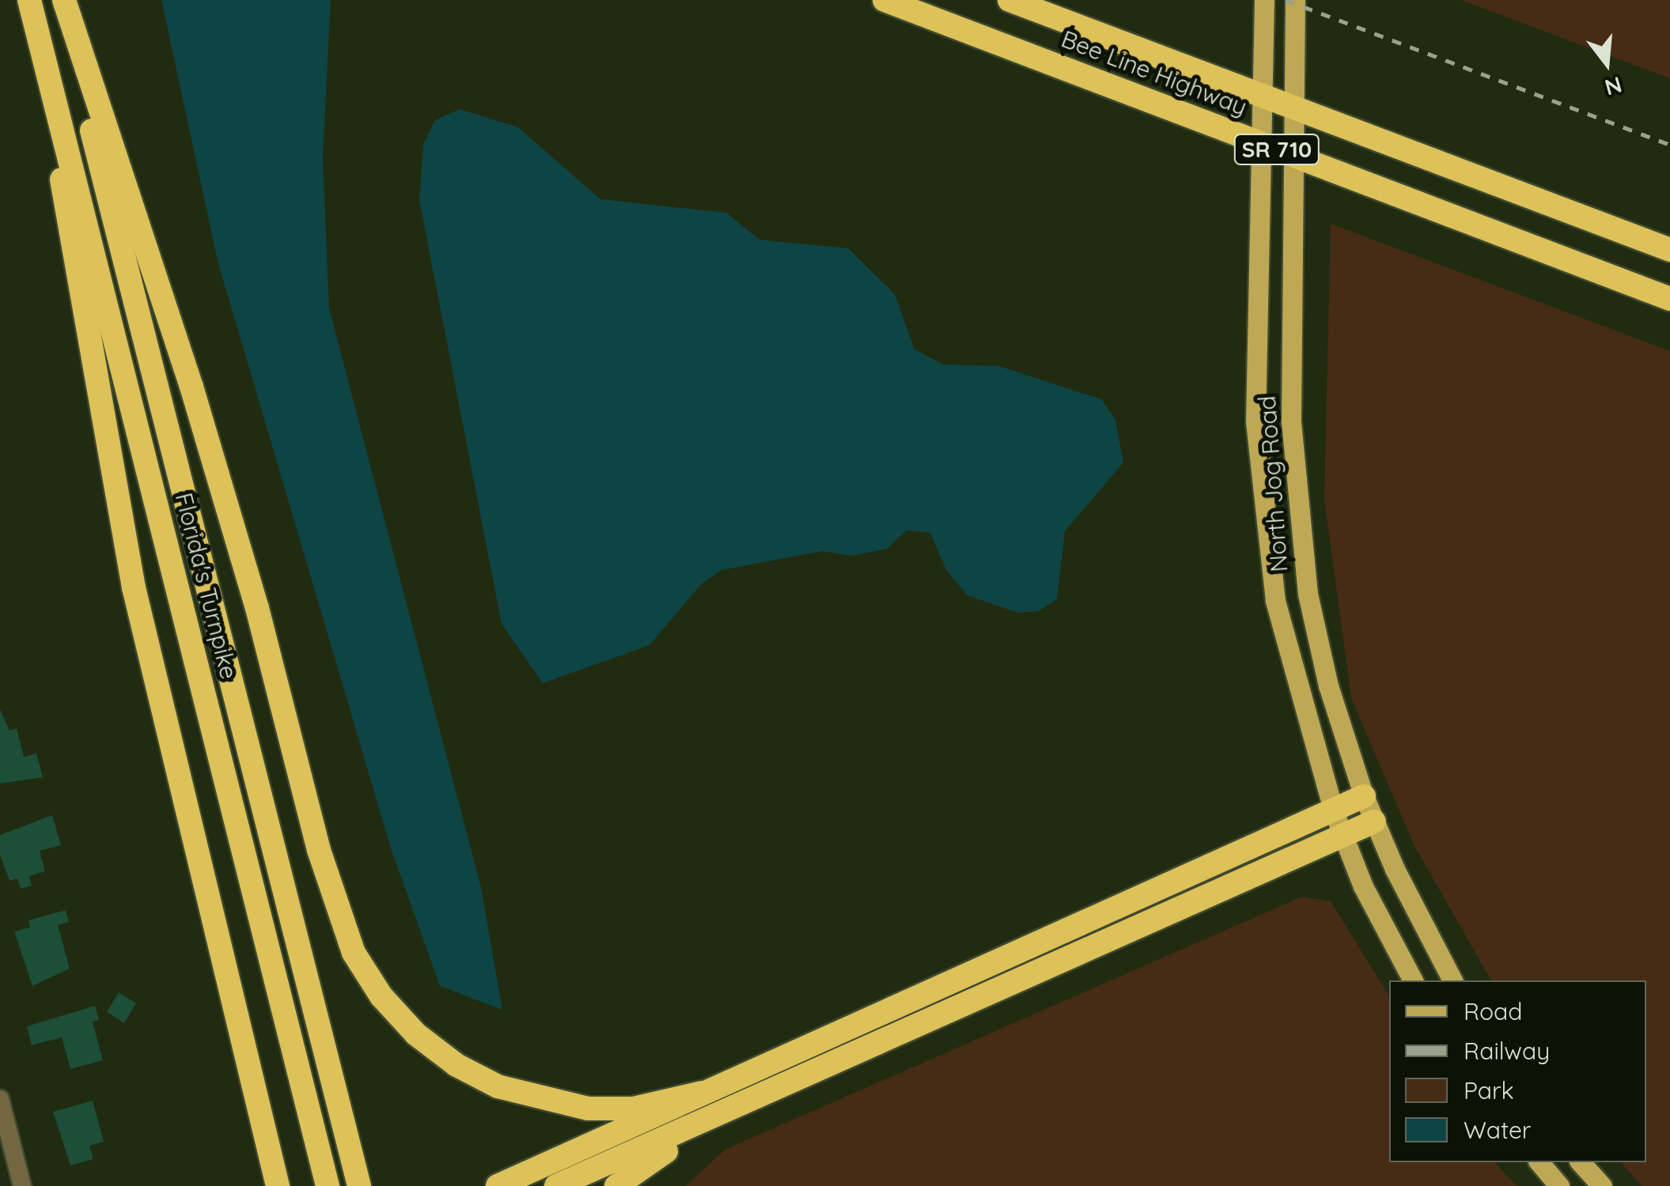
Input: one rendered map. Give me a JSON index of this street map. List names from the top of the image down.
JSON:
{
  "streets": {
    "highway": ["Bee Line Highway", "SR 710", "Florida's Turnpike"],
    "main road": ["North Jog Road"]
  },
  "crossings": [
    ["Bee Line Highway", "North Jog Road"]
  ],
  "legend": [
    "Road",
    "Railway",
    "Park",
    "Water"
  ],
  "north": "bottom"
}
